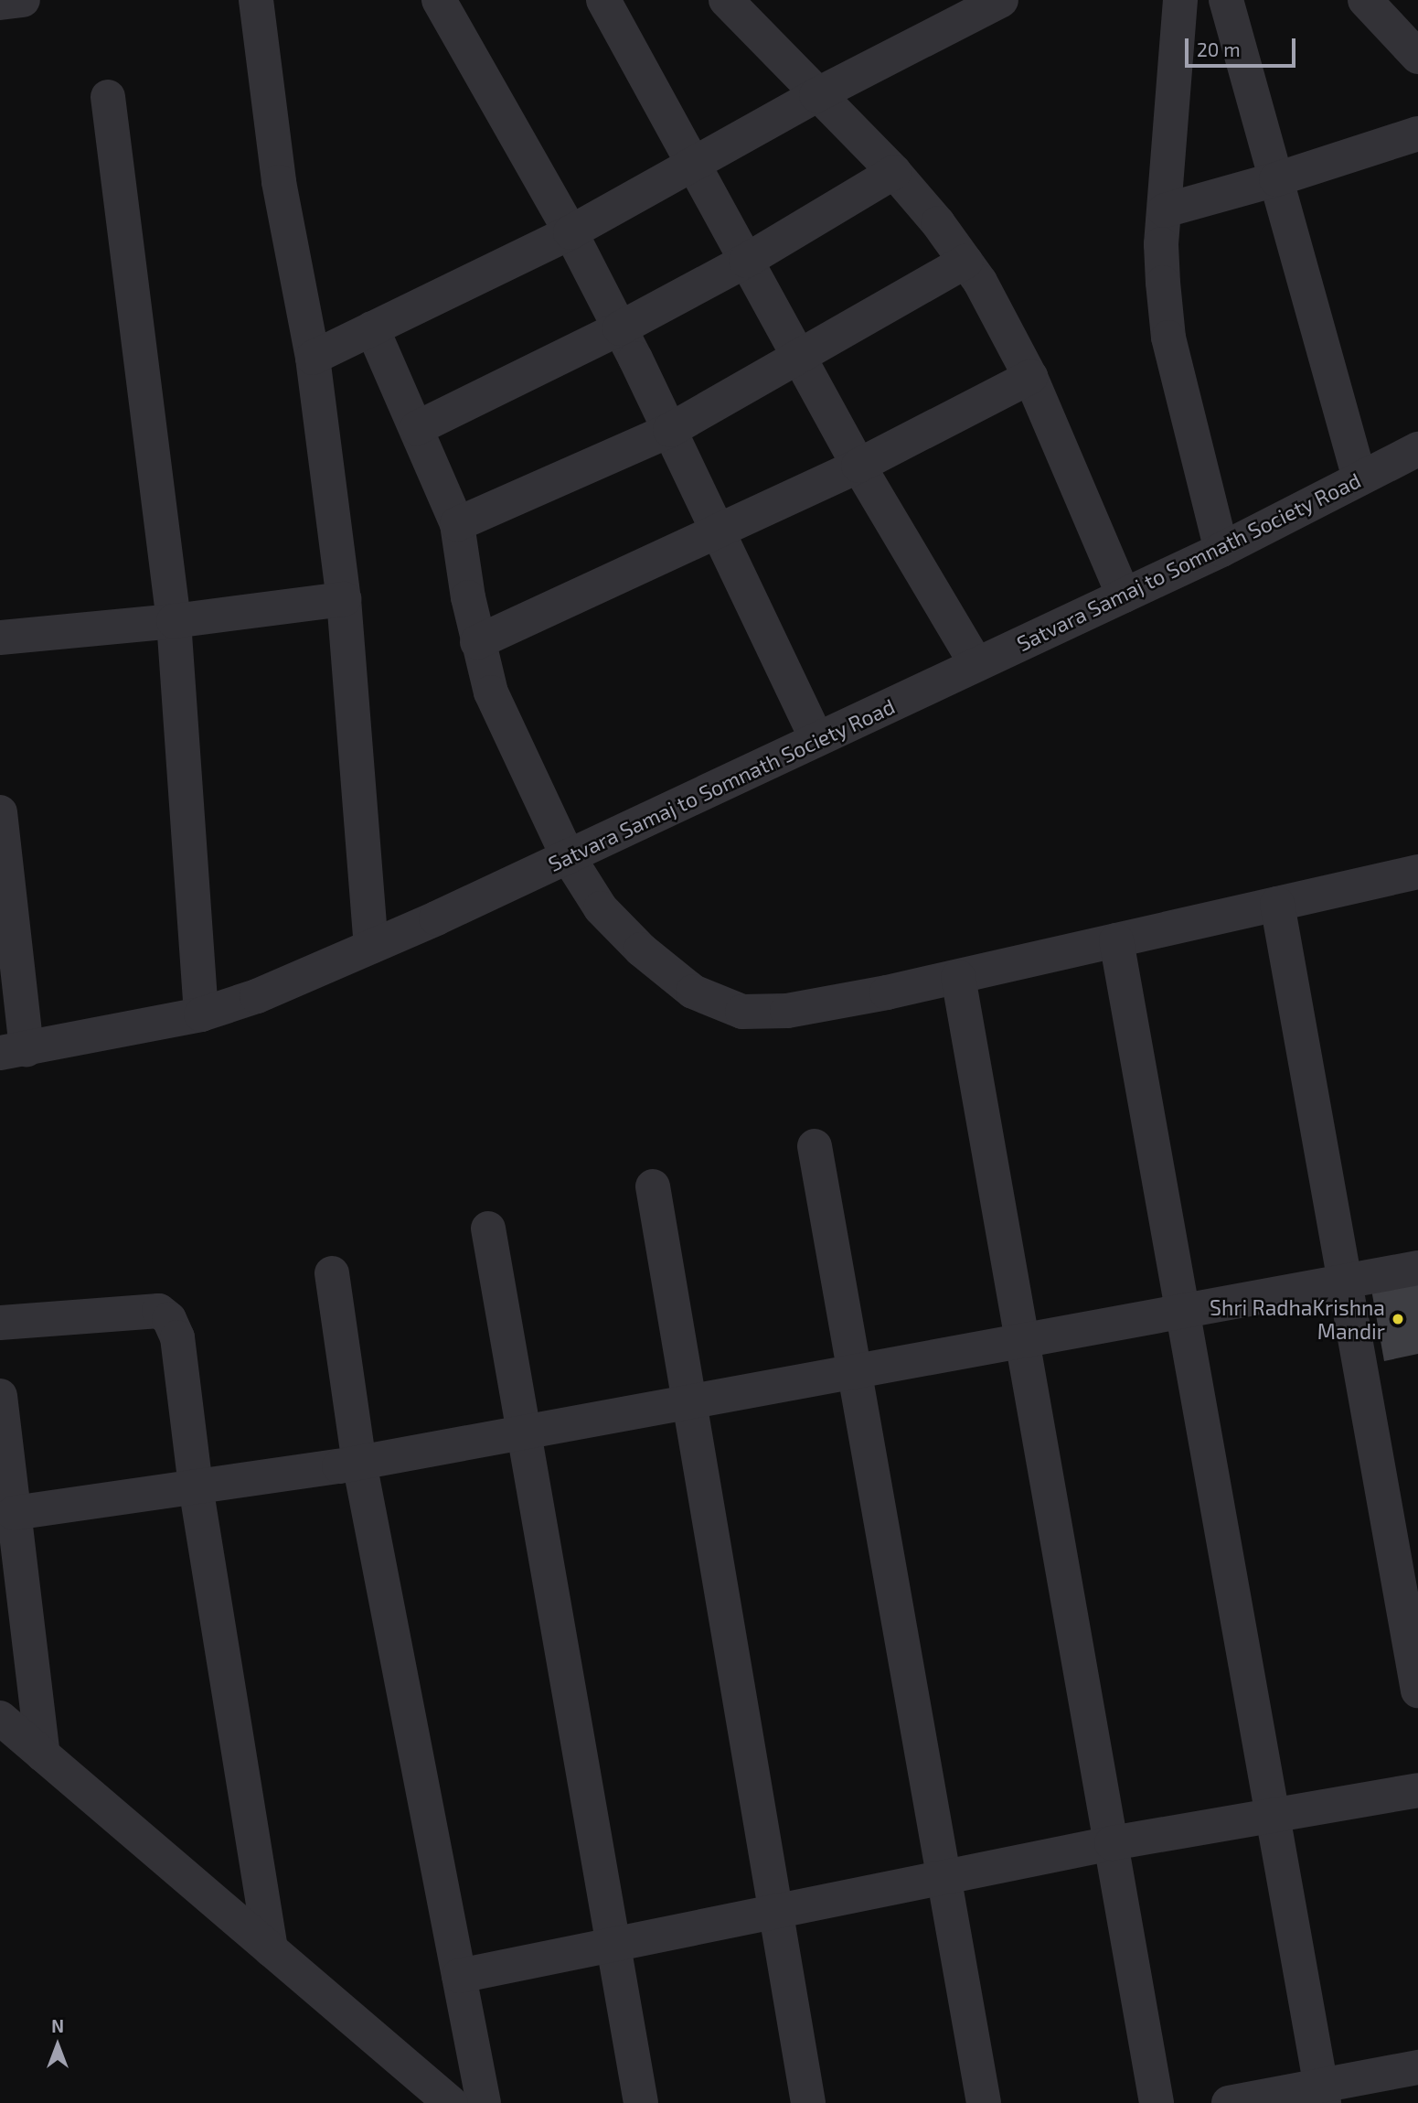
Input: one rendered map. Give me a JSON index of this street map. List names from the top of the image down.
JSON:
{
  "streets": {
    "street": ["Satvara Samaj to Somnath Society Road"]
  },
  "places": ["Shri RadhaKrishna Mandir"],
  "scale_bar": "20 m",
  "north": "top"
}
